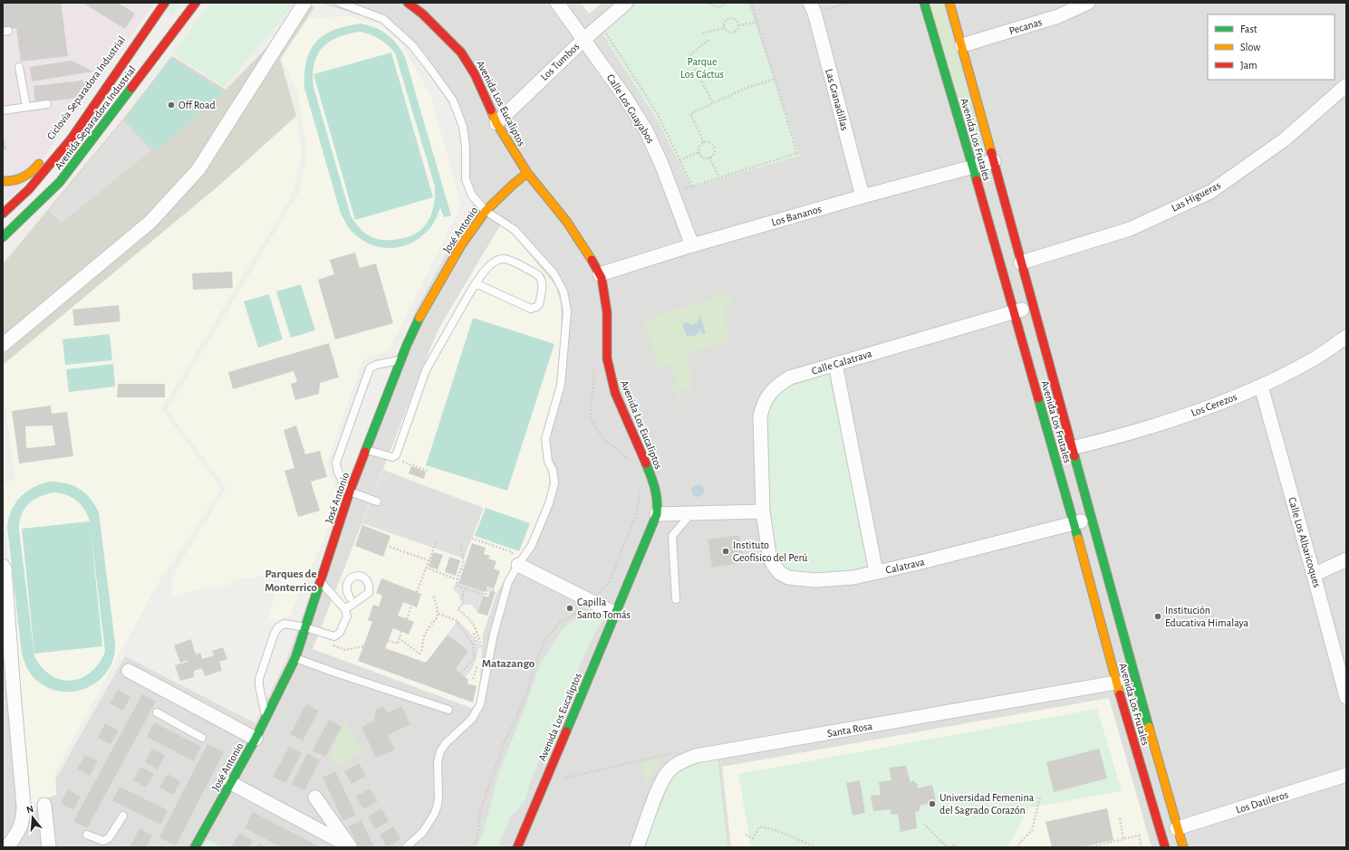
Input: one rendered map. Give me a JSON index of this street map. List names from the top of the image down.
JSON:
{
  "streets": {
    "main road": [
      "Avenida Los Eucaliptos",
      "Avenida Separadora Industrial",
      "Avenida Los Frutales",
      "José Antonio"
    ],
    "street": [
      "Pecanas",
      "Los Tumbos",
      "Las Granadillas",
      "Calle Los Guayabos",
      "Las Higueras",
      "Los Bananos",
      "Calle Calatrava",
      "Los Cerezos",
      "Calle Los Albaricoques",
      "Calatrava",
      "Santa Rosa",
      "Los Datileros"
    ]
  },
  "crossings": [
    ["Pecanas", "Avenida Los Frutales"],
    ["Los Tumbos", "Avenida Los Eucaliptos"],
    ["Los Tumbos", "Calle Los Guayabos"],
    ["Las Granadillas", "Los Bananos"],
    ["Avenida Los Eucaliptos", "Los Bananos"],
    ["Avenida Los Eucaliptos", "José Antonio"],
    ["Calle Los Guayabos", "Los Bananos"],
    ["Avenida Los Frutales", "Las Higueras"],
    ["Avenida Los Frutales", "Los Bananos"],
    ["Avenida Los Frutales", "Calle Calatrava"],
    ["Avenida Los Frutales", "Los Cerezos"],
    ["Avenida Los Frutales", "Calatrava"],
    ["Avenida Los Frutales", "Santa Rosa"],
    ["Avenida Los Frutales", "Los Datileros"],
    ["Calle Calatrava", "Calatrava"],
    ["Los Cerezos", "Calle Los Albaricoques"]
  ],
  "districts": ["Parques de Monterrico", "Matazango"],
  "parks": ["Parque Los Cáctus"],
  "places": [
    "Off Road",
    "Instituto Geofísico del Perú",
    "Capilla Santo Tomás",
    "Institución Educativa Himalaya",
    "Universidad Femenina del Sagrado Corazón"
  ],
  "legend": ["Fast", "Slow", "Jam"],
  "north": "top"
}
